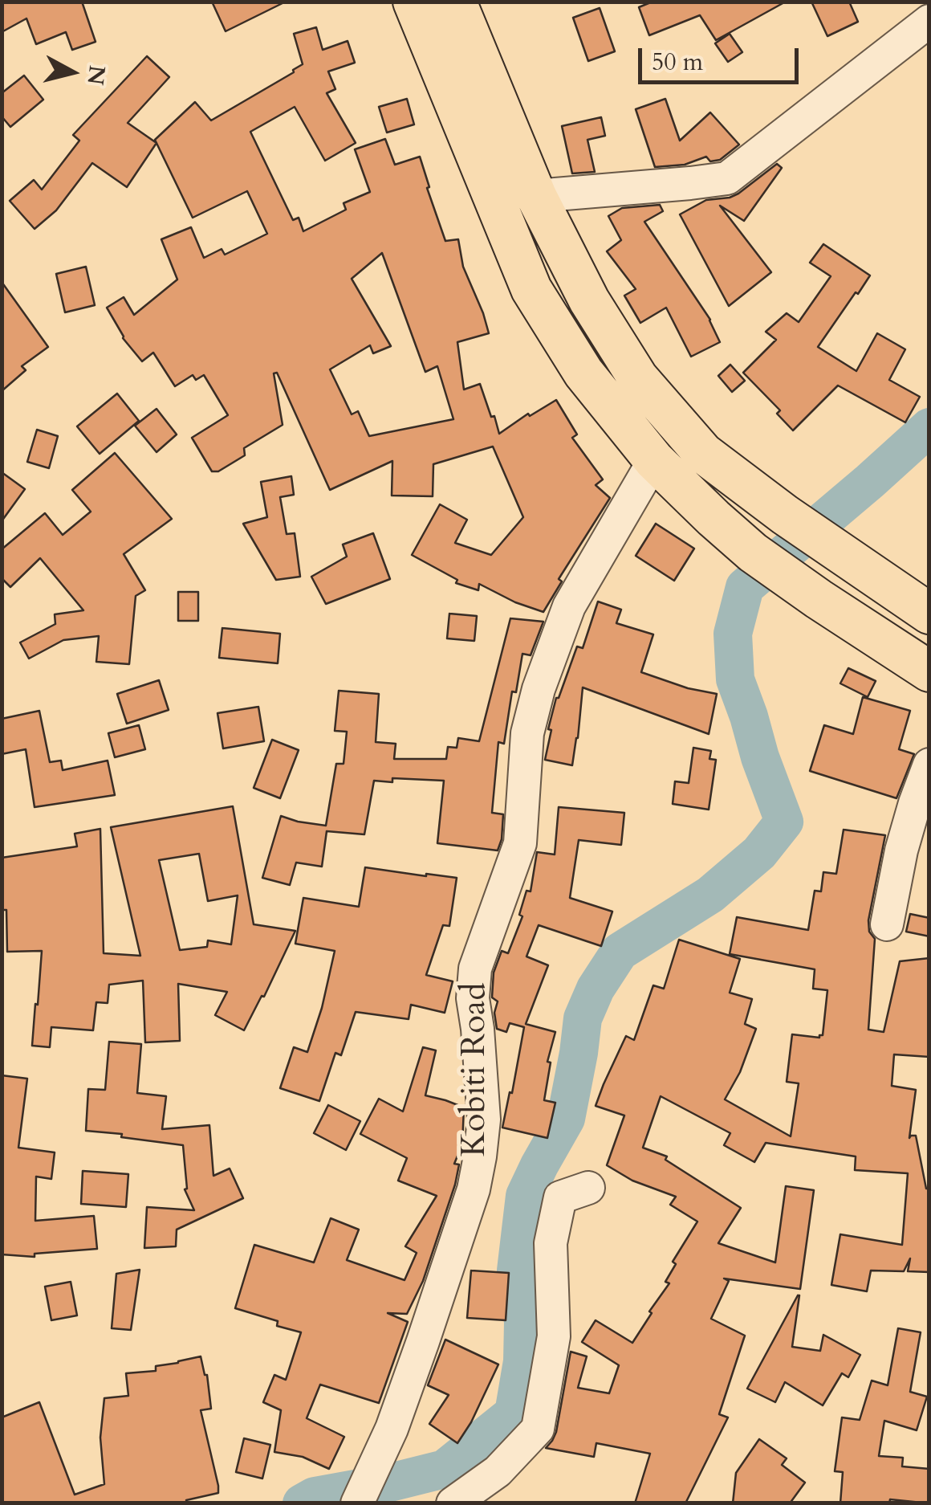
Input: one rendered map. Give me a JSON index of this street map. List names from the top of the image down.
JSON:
{
  "streets": {
    "street": ["Kobiti Road"]
  },
  "scale_bar": "50 m",
  "north": "right"
}
